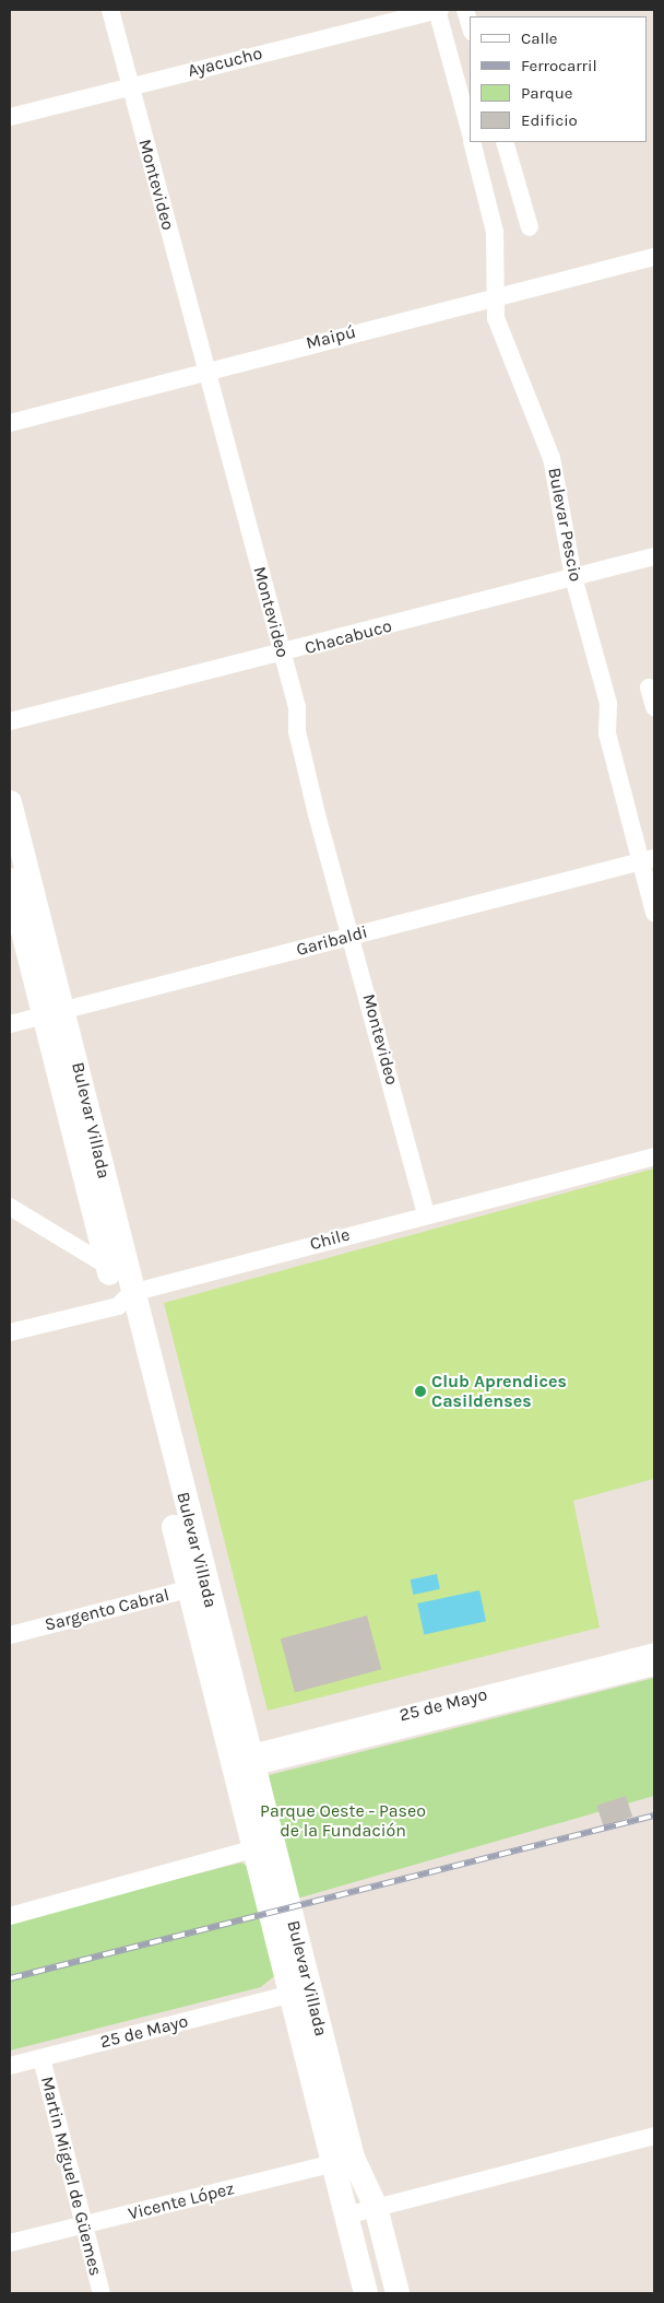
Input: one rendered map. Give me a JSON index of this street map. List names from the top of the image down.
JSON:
{
  "streets": {
    "main road": ["Bulevar Villada"],
    "street": [
      "Ayacucho",
      "Montevideo",
      "Maipú",
      "Bulevar Pescio",
      "Chacabuco",
      "Garibaldi",
      "Chile",
      "Sargento Cabral",
      "25 de Mayo",
      "Martin Miguel de Güemes",
      "Vicente López"
    ]
  },
  "crossings": [
    ["Ayacucho", "Montevideo"],
    ["Ayacucho", "Bulevar Pescio"],
    ["Montevideo", "Maipú"],
    ["Montevideo", "Chacabuco"],
    ["Montevideo", "Garibaldi"],
    ["Montevideo", "Chile"],
    ["Maipú", "Bulevar Pescio"],
    ["Bulevar Pescio", "Chacabuco"],
    ["Bulevar Pescio", "Garibaldi"],
    ["Garibaldi", "Bulevar Villada"],
    ["Bulevar Villada", "Chile"],
    ["Bulevar Villada", "Sargento Cabral"],
    ["Bulevar Villada", "25 de Mayo"],
    ["Bulevar Villada", "Vicente López"],
    ["25 de Mayo", "Martin Miguel de Güemes"],
    ["Martin Miguel de Güemes", "Vicente López"]
  ],
  "parks": ["Parque Oeste - Paseo de la Fundación"],
  "places": ["Club Aprendices Casildenses"],
  "legend": [
    "Calle",
    "Ferrocarril",
    "Parque",
    "Edificio"
  ]
}
